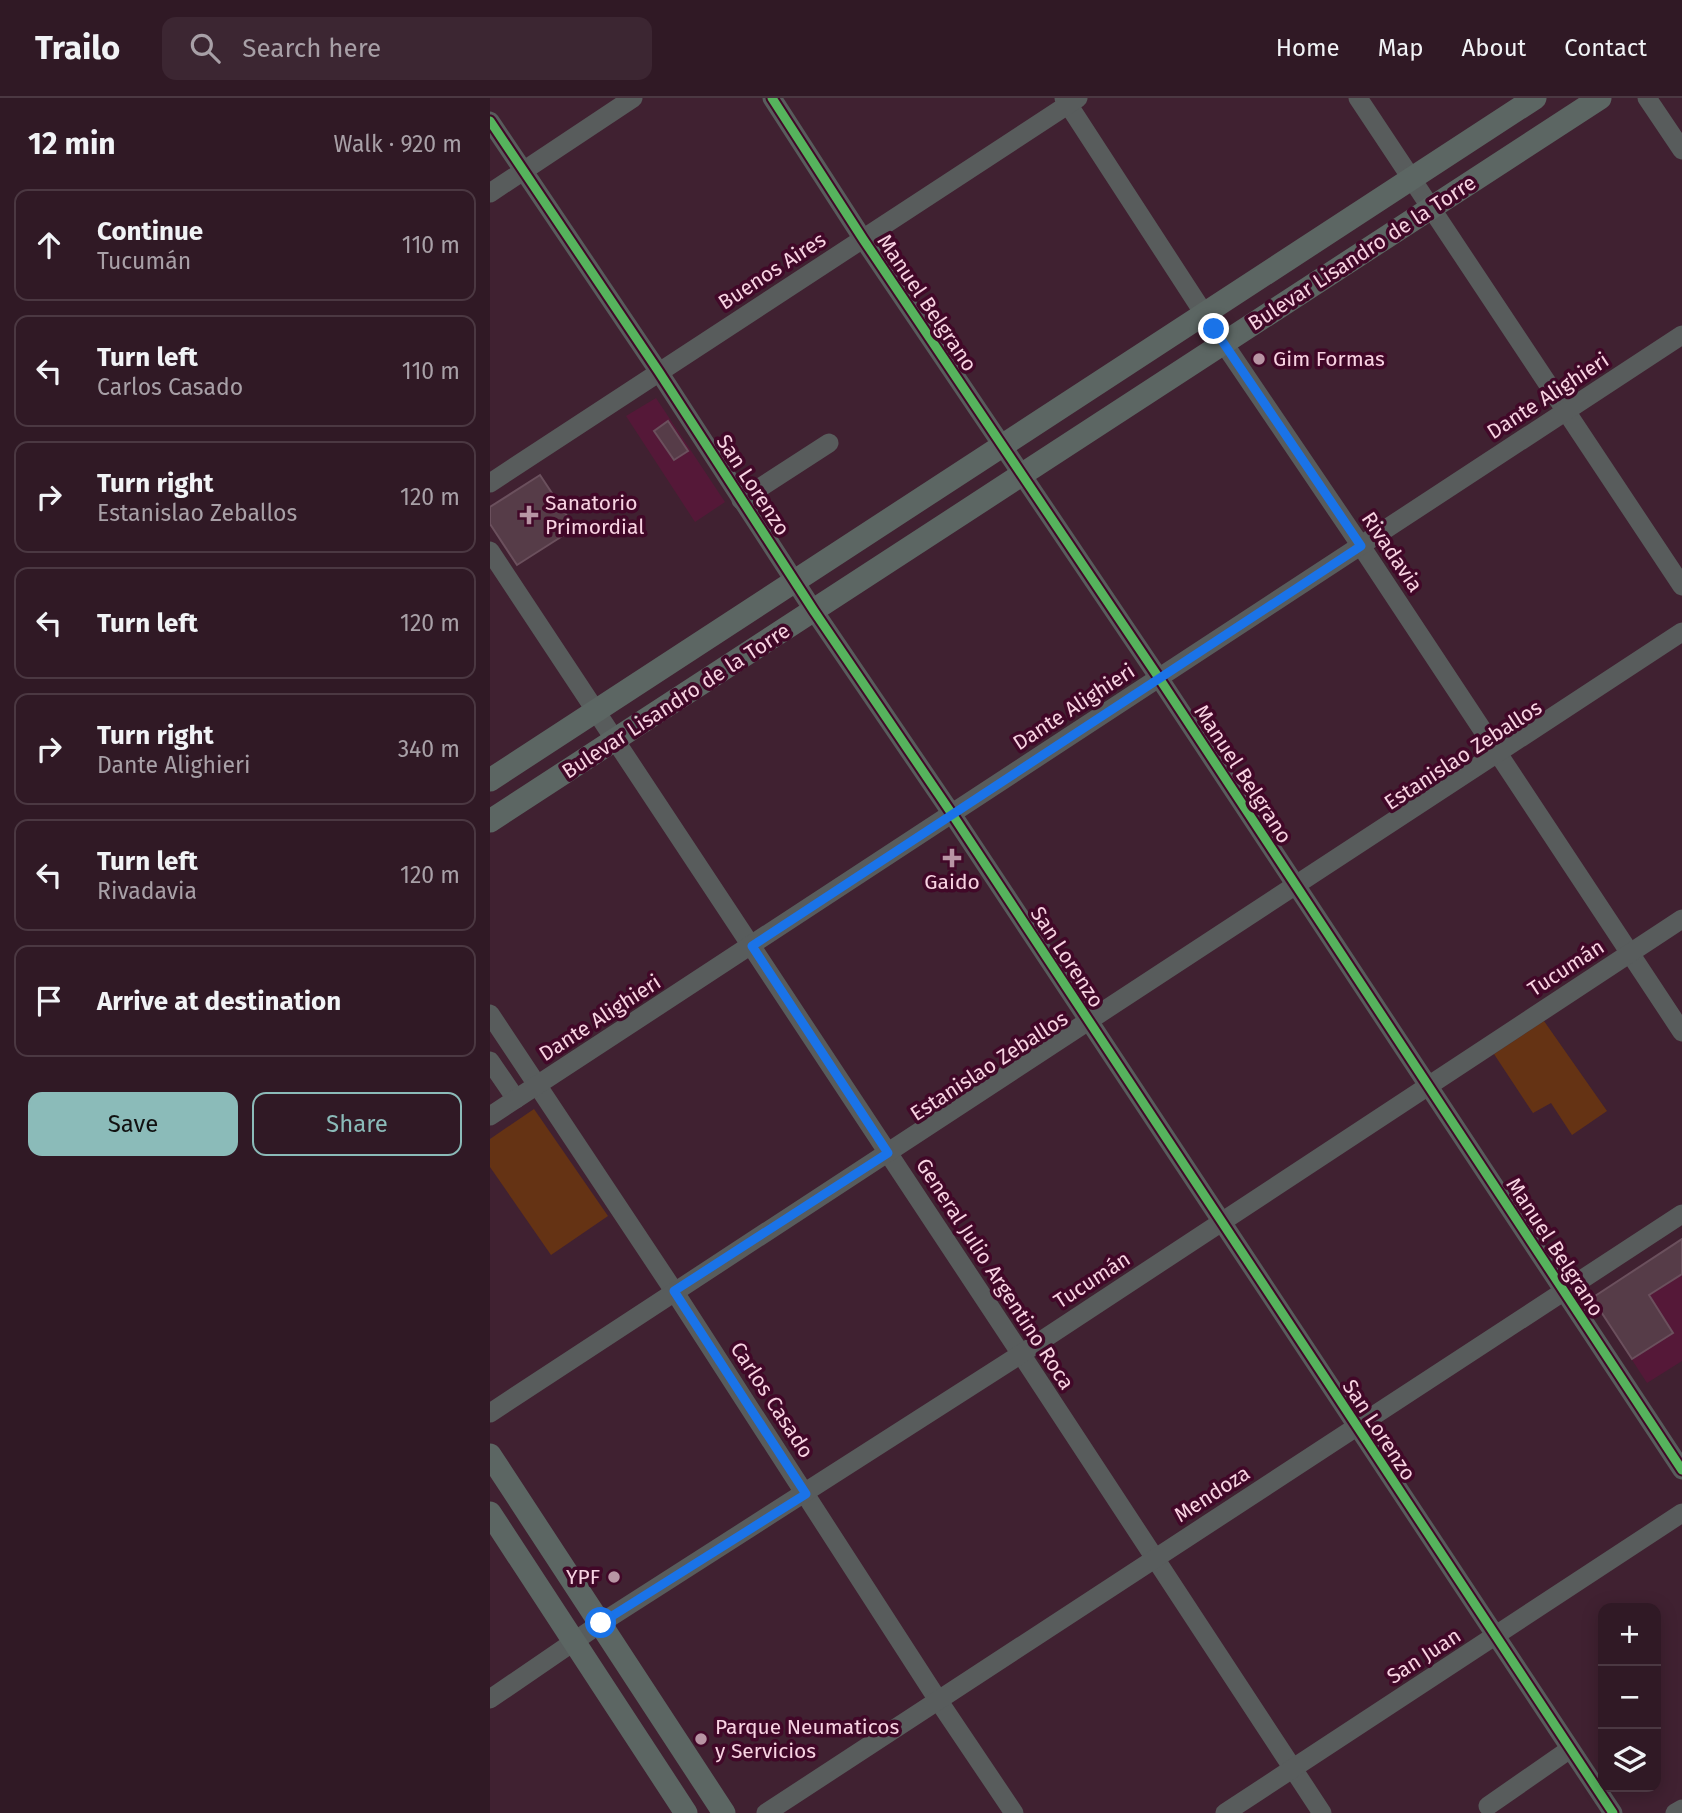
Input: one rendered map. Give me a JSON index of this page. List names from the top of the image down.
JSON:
{
  "streets": {
    "main road": ["Bulevar Lisandro de la Torre"],
    "street": [
      "Buenos Aires",
      "Manuel Belgrano",
      "Dante Alighieri",
      "San Lorenzo",
      "Rivadavia",
      "Estanislao Zeballos",
      "Tucumán",
      "General Julio Argentino Roca",
      "Carlos Casado",
      "Mendoza",
      "San Juan"
    ]
  },
  "crossings": [
    ["Bulevar Lisandro de la Torre", "Manuel Belgrano"],
    ["Bulevar Lisandro de la Torre", "San Lorenzo"],
    ["Bulevar Lisandro de la Torre", "Rivadavia"],
    ["Bulevar Lisandro de la Torre", "General Julio Argentino Roca"],
    ["Buenos Aires", "Manuel Belgrano"],
    ["Buenos Aires", "San Lorenzo"],
    ["Buenos Aires", "Rivadavia"],
    ["Manuel Belgrano", "Dante Alighieri"],
    ["Manuel Belgrano", "Estanislao Zeballos"],
    ["Manuel Belgrano", "Tucumán"],
    ["Manuel Belgrano", "Mendoza"],
    ["Dante Alighieri", "San Lorenzo"],
    ["Dante Alighieri", "Rivadavia"],
    ["Dante Alighieri", "General Julio Argentino Roca"],
    ["Dante Alighieri", "Carlos Casado"],
    ["San Lorenzo", "Estanislao Zeballos"],
    ["San Lorenzo", "Tucumán"],
    ["San Lorenzo", "Mendoza"],
    ["San Lorenzo", "San Juan"],
    ["Rivadavia", "Estanislao Zeballos"],
    ["Rivadavia", "Tucumán"],
    ["Estanislao Zeballos", "General Julio Argentino Roca"],
    ["Estanislao Zeballos", "Carlos Casado"],
    ["Tucumán", "General Julio Argentino Roca"],
    ["Tucumán", "Carlos Casado"],
    ["General Julio Argentino Roca", "Mendoza"],
    ["General Julio Argentino Roca", "San Juan"],
    ["Carlos Casado", "Mendoza"]
  ],
  "places": {
    "other": ["Gim Formas", "YPF", "Parque Neumaticos y Servicios"],
    "health": ["Sanatorio Primordial", "Gaido"]
  },
  "page": {
    "header": "Trailo",
    "search": "Search here",
    "nav": [
      "Home",
      "Map",
      "About",
      "Contact"
    ],
    "heading": ["12 min", "Walk · 920 m"],
    "list": [
      ["Continue", "Tucumán", "110 m"],
      ["Turn left", "Carlos Casado", "110 m"],
      ["Turn right", "Estanislao Zeballos", "120 m"],
      ["Turn left", "120 m"],
      ["Turn right", "Dante Alighieri", "340 m"],
      ["Turn left", "Rivadavia", "120 m"],
      "Arrive at destination"
    ],
    "buttons": ["Save", "Share"],
    "map_buttons": ["+", "−"]
  }
}
